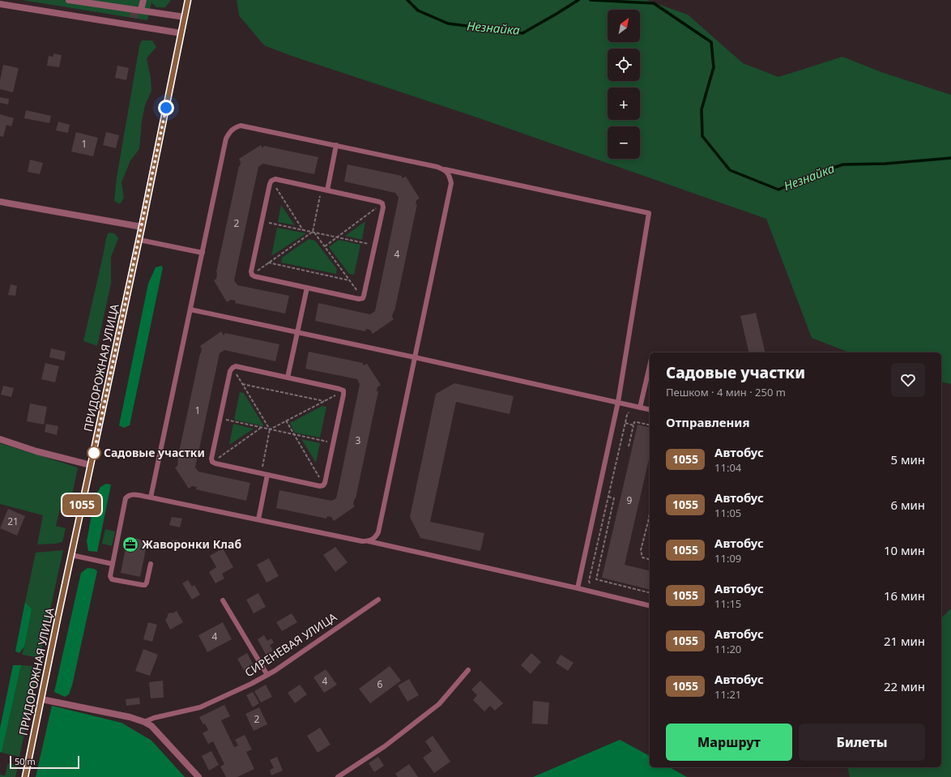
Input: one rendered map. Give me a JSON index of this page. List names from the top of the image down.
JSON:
{
  "streets": {
    "main road": ["ПРИДОРОЖНАЯ УЛИЦА"],
    "lane": ["СИРЕНЕВАЯ УЛИЦА"]
  },
  "water": ["Незнайка"],
  "places": {
    "other": ["Садовые участки"],
    "office": ["Жаворонки Клаб"]
  },
  "lines": ["bus line 1055"],
  "house_numbers": [
    "1",
    "2",
    "4",
    "1",
    "3",
    "9",
    "21",
    "4",
    "4",
    "6",
    "2"
  ],
  "scale_bar": "50 m",
  "north": "top right",
  "page": {
    "on_map": "1055",
    "map_buttons": ["+", "−"],
    "heading": [
      ["Садовые участки", "Пешком · 4 мин · 250 m"],
      "Отправления"
    ],
    "list": [
      {
        "mark": "1055",
        "name": "Автобус",
        "note": "11:04",
        "value": "5 мин"
      },
      {
        "mark": "1055",
        "name": "Автобус",
        "note": "11:05",
        "value": "6 мин"
      },
      {
        "mark": "1055",
        "name": "Автобус",
        "note": "11:09",
        "value": "10 мин"
      },
      {
        "mark": "1055",
        "name": "Автобус",
        "note": "11:15",
        "value": "16 мин"
      },
      {
        "mark": "1055",
        "name": "Автобус",
        "note": "11:20",
        "value": "21 мин"
      },
      {
        "mark": "1055",
        "name": "Автобус",
        "note": "11:21",
        "value": "22 мин"
      }
    ],
    "buttons": ["Маршрут", "Билеты"],
    "scale": "50 m"
  }
}
